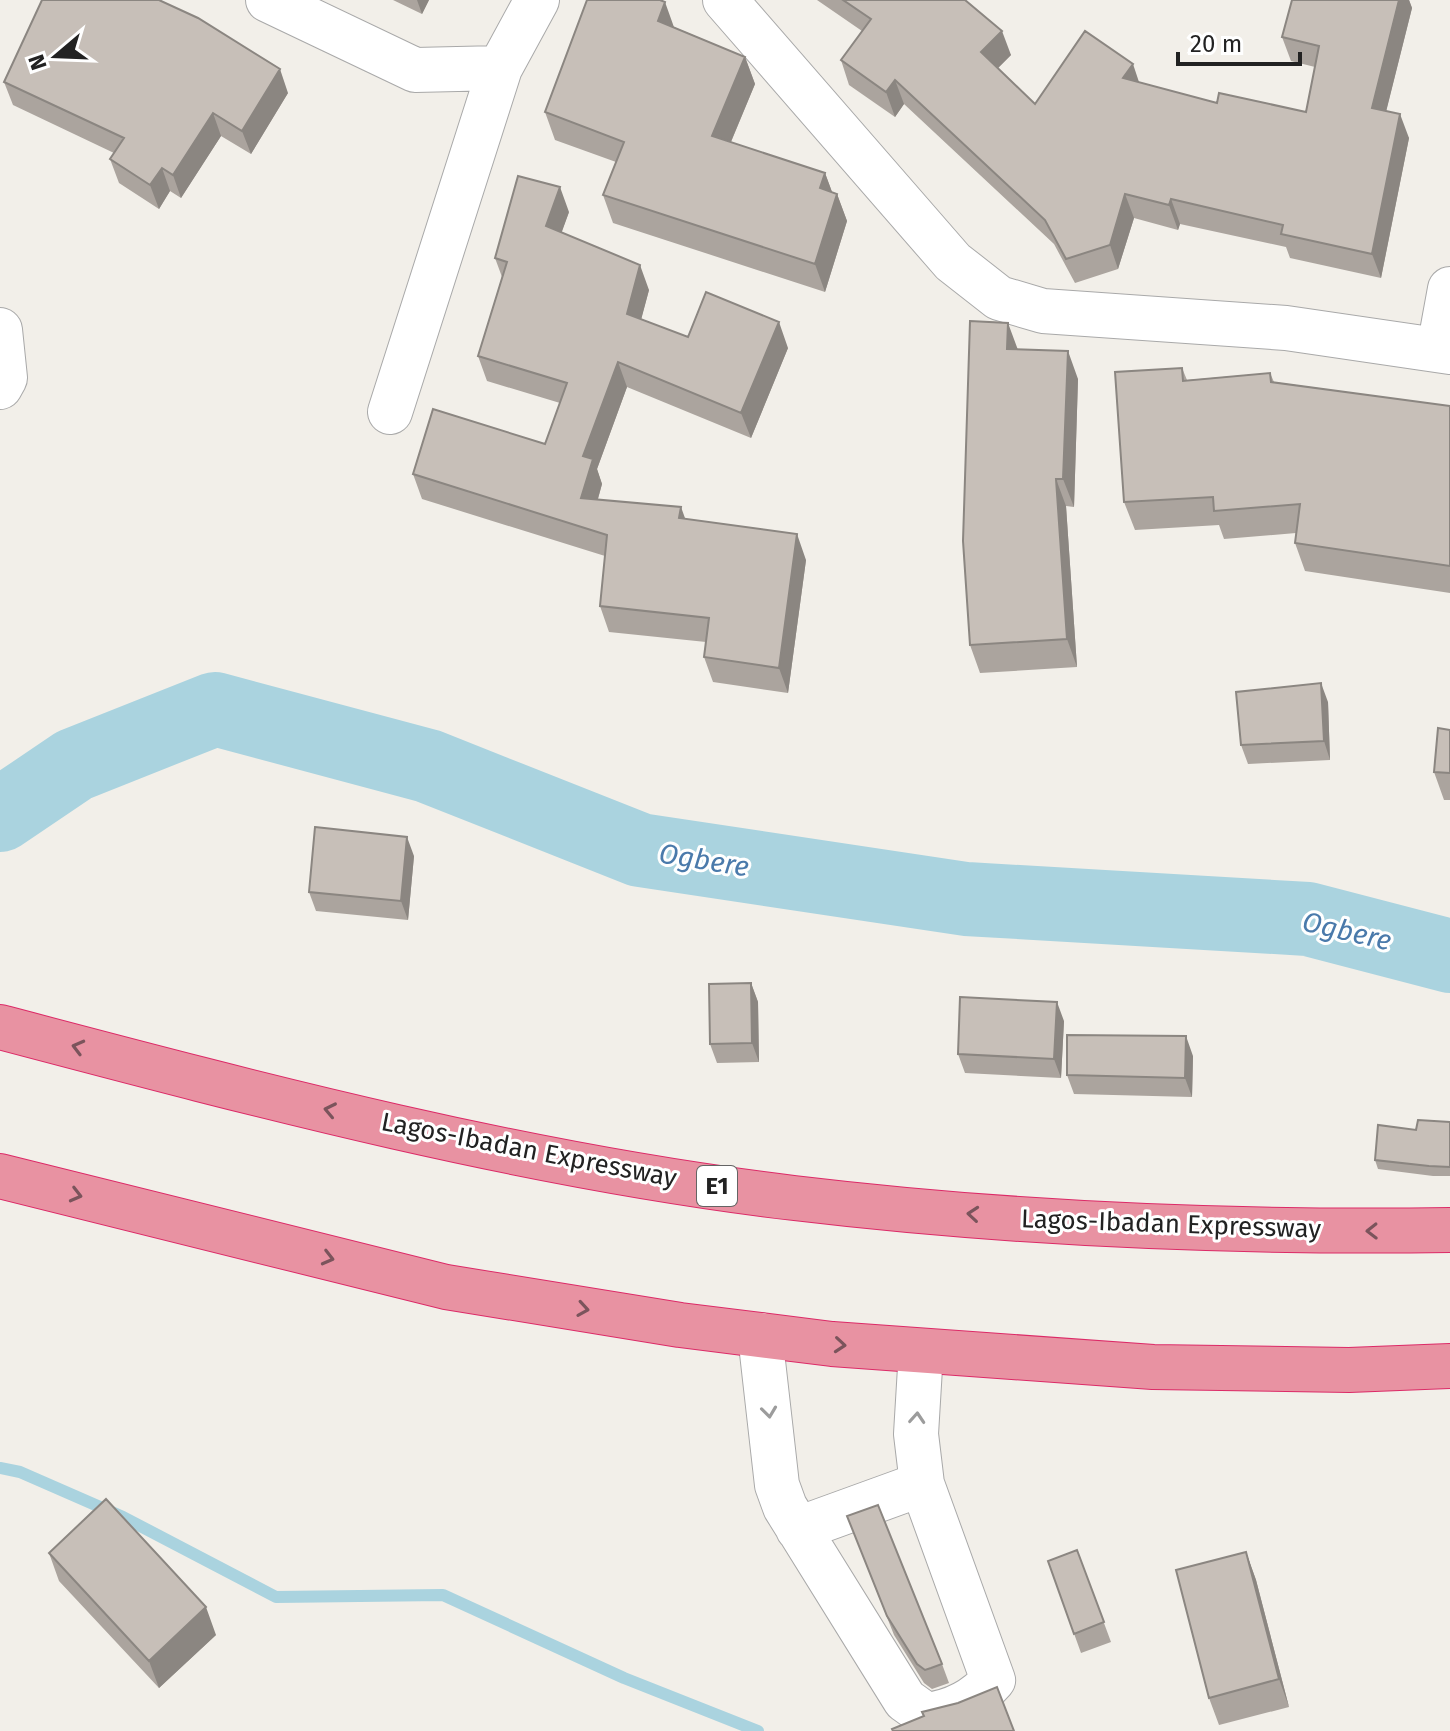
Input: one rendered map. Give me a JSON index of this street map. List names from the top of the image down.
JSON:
{
  "streets": {
    "highway": ["Lagos-Ibadan Expressway", "E1"]
  },
  "water": ["Ogbere"],
  "scale_bar": "20 m",
  "north": "left"
}
